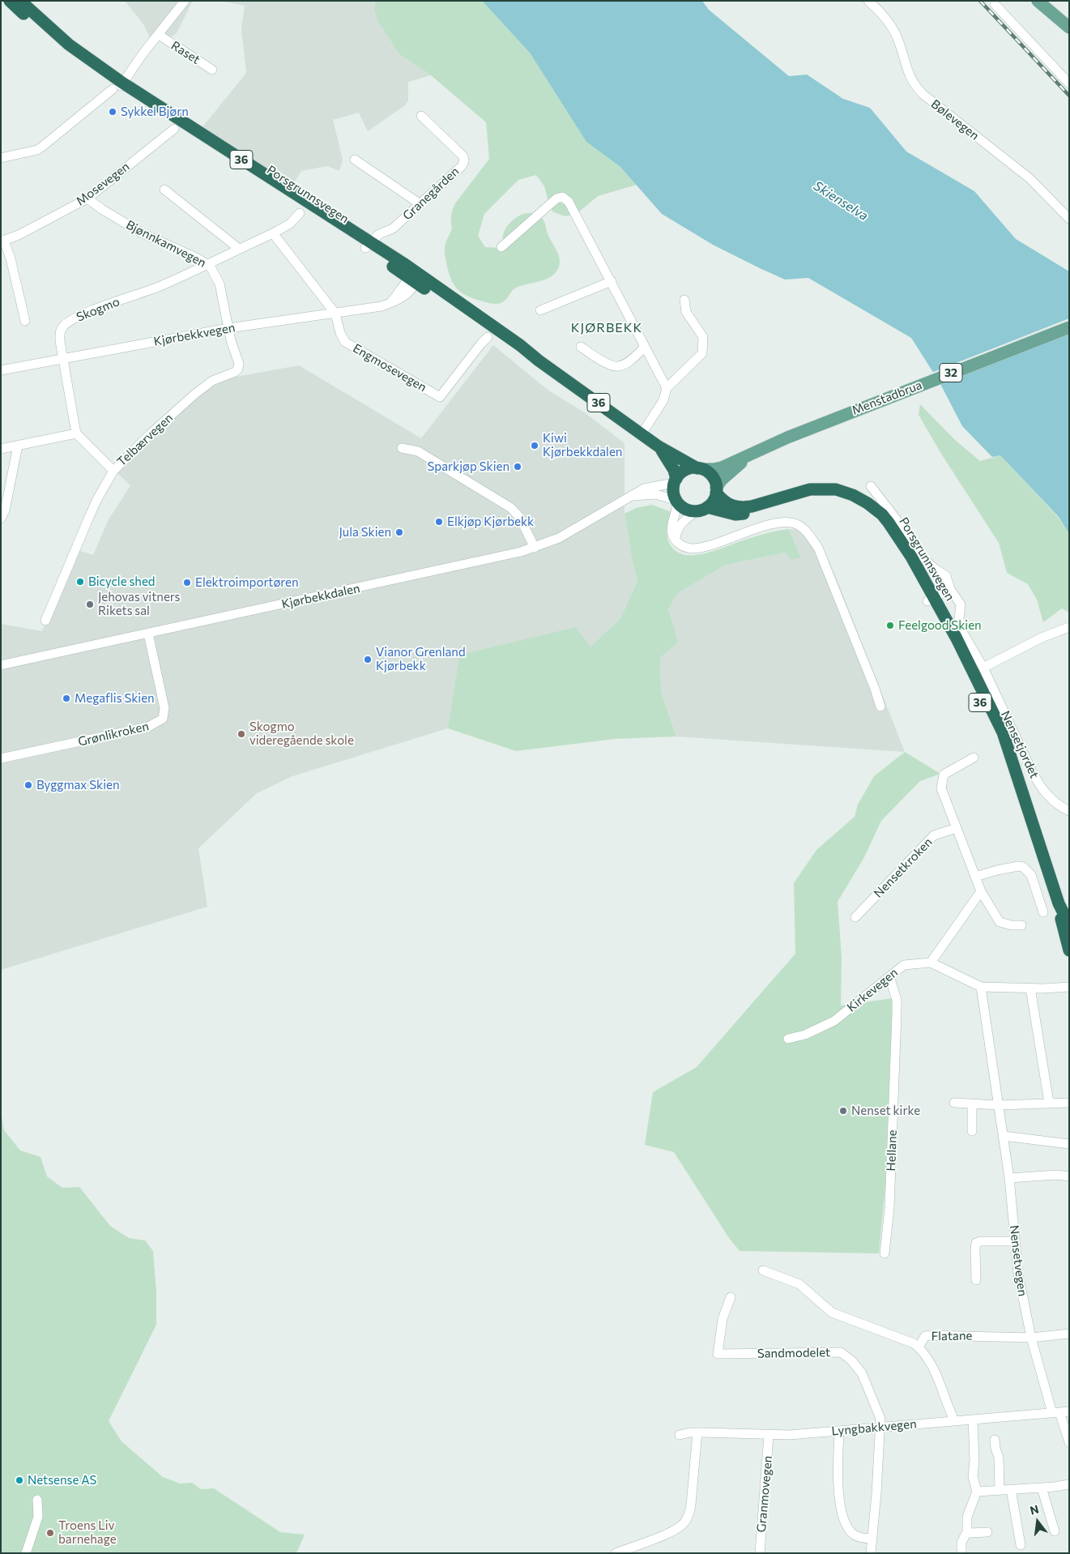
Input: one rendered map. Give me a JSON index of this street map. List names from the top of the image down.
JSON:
{
  "streets": {
    "highway": ["36", "Porsgrunnsvegen"],
    "main road": ["32", "Menstadbrua"],
    "street": [
      "Raset",
      "Bølevegen",
      "Mosevegen",
      "Granegården",
      "Bjønnkamvegen",
      "Skogmo",
      "Kjørbekkvegen",
      "Engmosevegen",
      "Telbærvegen",
      "Kjørbekkdalen",
      "Grønlikroken",
      "Nensetjordet",
      "Nensetkroken",
      "Kirkevegen",
      "Hellane",
      "Nensetvegen",
      "Flatane",
      "Sandmodelet",
      "Lyngbakkvegen",
      "Granmovegen"
    ]
  },
  "crossings": [
    ["Raset", "Porsgrunnsvegen"],
    ["36", "Porsgrunnsvegen"],
    ["36", "Menstadbrua"],
    ["36", "Kjørbekkdalen"],
    ["Mosevegen", "Bjønnkamvegen"],
    ["Granegården", "Porsgrunnsvegen"],
    ["Porsgrunnsvegen", "Kjørbekkvegen"],
    ["Porsgrunnsvegen", "Menstadbrua"],
    ["Porsgrunnsvegen", "Kjørbekkdalen"],
    ["Porsgrunnsvegen", "Nensetjordet"],
    ["Bjønnkamvegen", "Skogmo"],
    ["Bjønnkamvegen", "Kjørbekkvegen"],
    ["Bjønnkamvegen", "Telbærvegen"],
    ["Skogmo", "Kjørbekkvegen"],
    ["Skogmo", "Engmosevegen"],
    ["Kjørbekkvegen", "Engmosevegen"],
    ["Kjørbekkvegen", "Telbærvegen"],
    ["Menstadbrua", "Kjørbekkdalen"],
    ["Kjørbekkdalen", "Grønlikroken"],
    ["Kirkevegen", "Hellane"],
    ["Kirkevegen", "Nensetvegen"],
    ["Nensetvegen", "Flatane"],
    ["Nensetvegen", "Lyngbakkvegen"],
    ["Sandmodelet", "Lyngbakkvegen"],
    ["Lyngbakkvegen", "Granmovegen"]
  ],
  "districts": ["KJØRBEKK"],
  "water": ["Skienselva"],
  "places": [
    "Sykkel Bjørn",
    "Kiwi Kjørbekkdalen",
    "Sparkjøp Skien",
    "Elkjøp Kjørbekk",
    "Jula Skien",
    "Bicycle shed",
    "Elektroimportøren",
    "Jehovas vitners Rikets sal",
    "Feelgood Skien",
    "Vianor Grenland Kjørbekk",
    "Megaflis Skien",
    "Skogmo videregående skole",
    "Byggmax Skien",
    "Nenset kirke",
    "Netsense AS",
    "Troens Liv barnehage"
  ],
  "north": "top"
}
